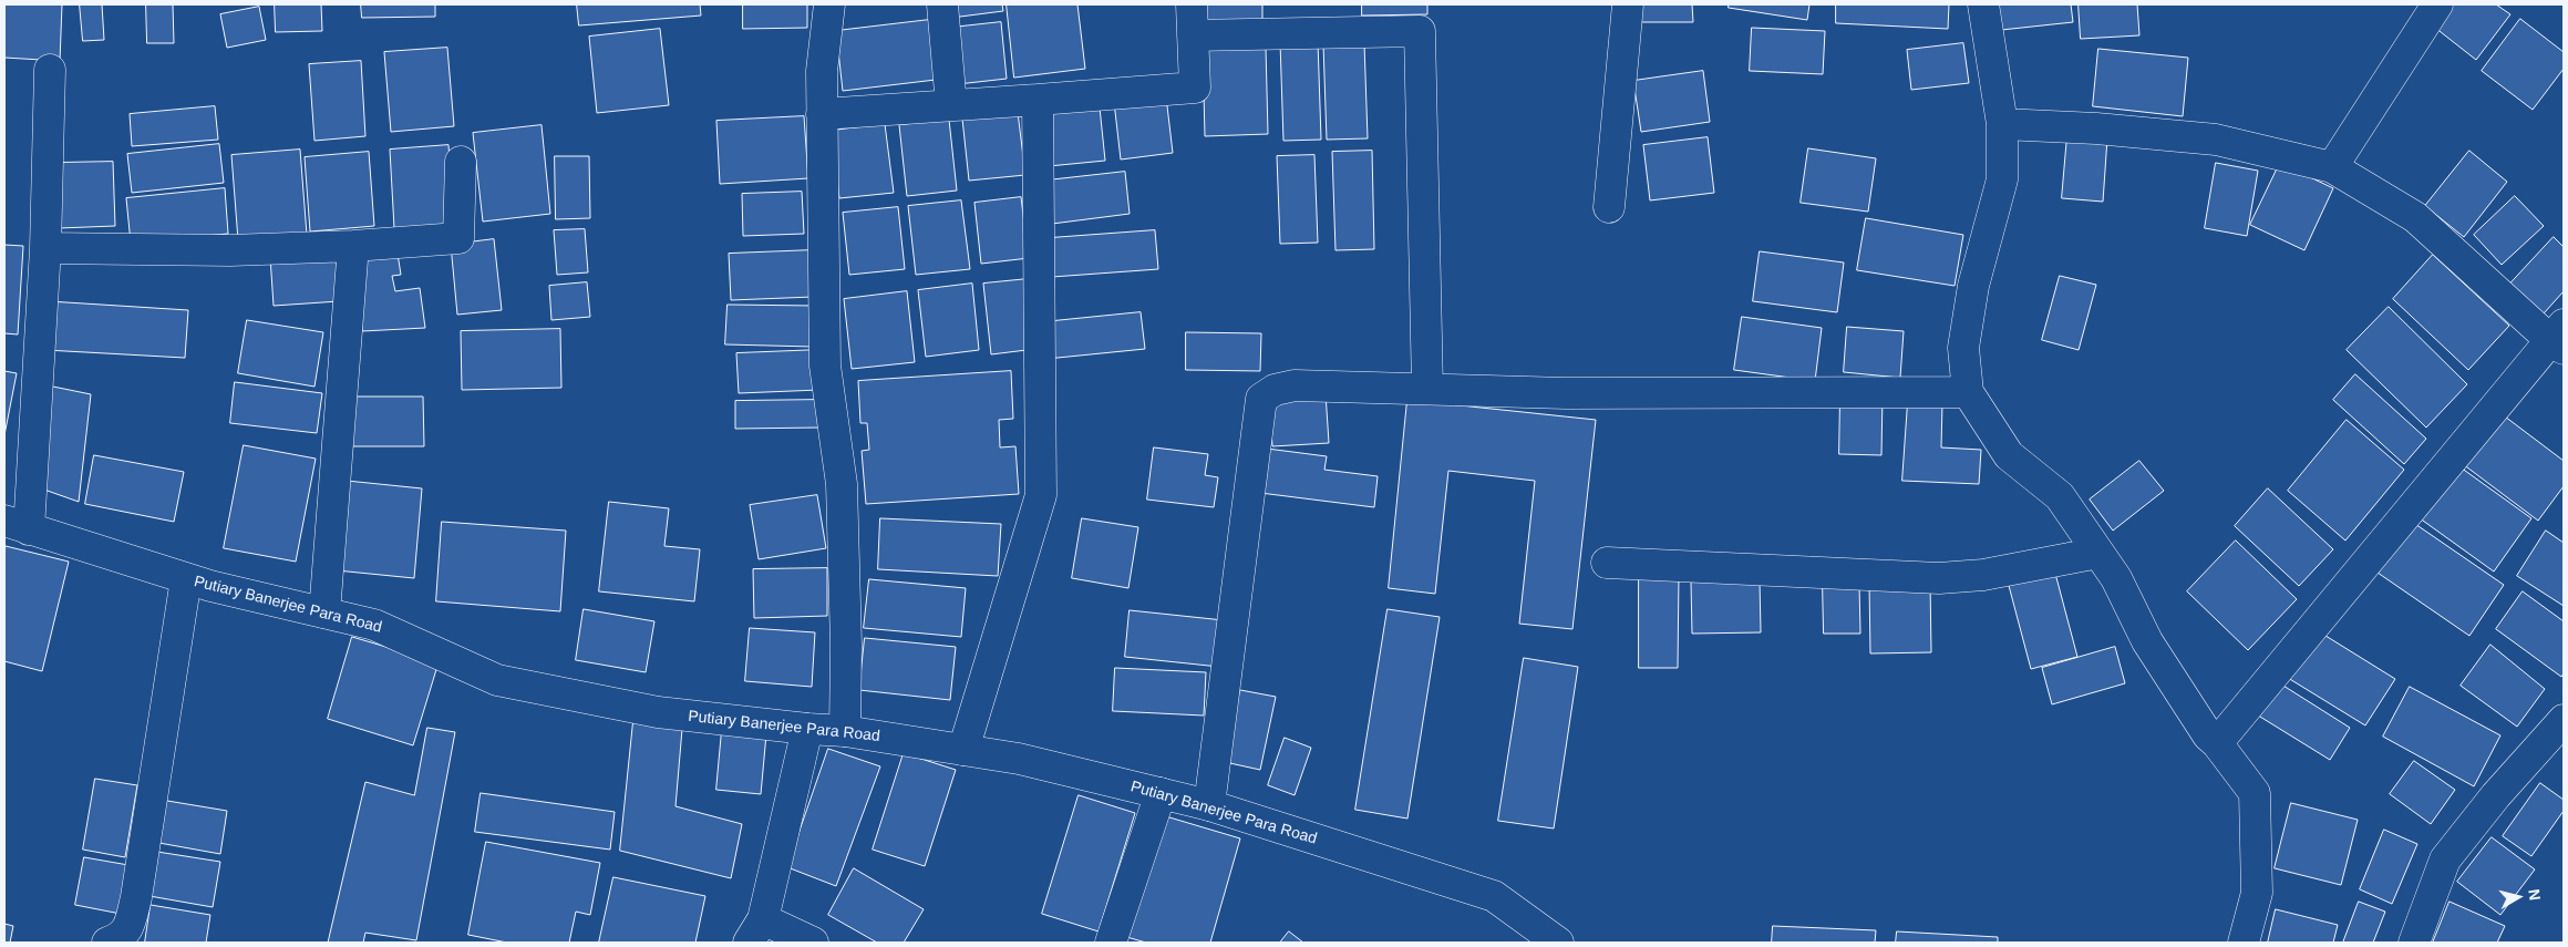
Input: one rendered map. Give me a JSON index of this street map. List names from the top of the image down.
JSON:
{
  "streets": {
    "street": ["Putiary Banerjee Para Road"]
  },
  "north": "right"
}
